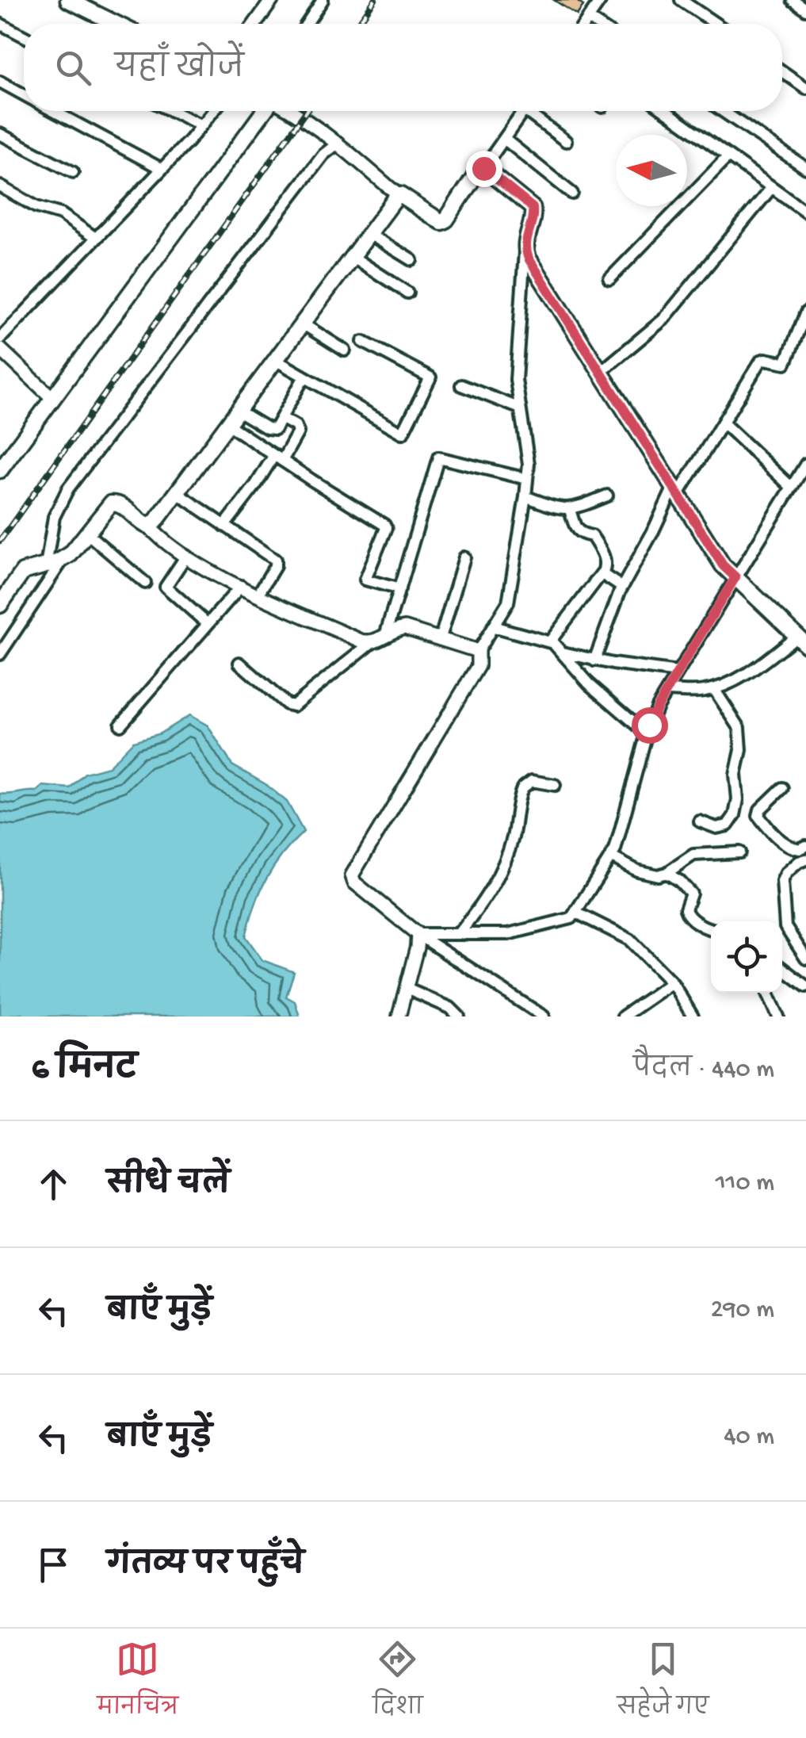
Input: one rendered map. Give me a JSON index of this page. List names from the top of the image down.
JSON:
{
  "north": "left",
  "page": {
    "search": "यहाँ खोजें",
    "heading": ["6 मिनट", "पैदल · 440 m"],
    "list": [
      ["सीधे चलें", "110 m"],
      ["बाएँ मुड़ें", "290 m"],
      ["बाएँ मुड़ें", "40 m"],
      "गंतव्य पर पहुँचे"
    ],
    "nav": ["मानचित्र", "दिशा", "सहेजे गए"]
  }
}
